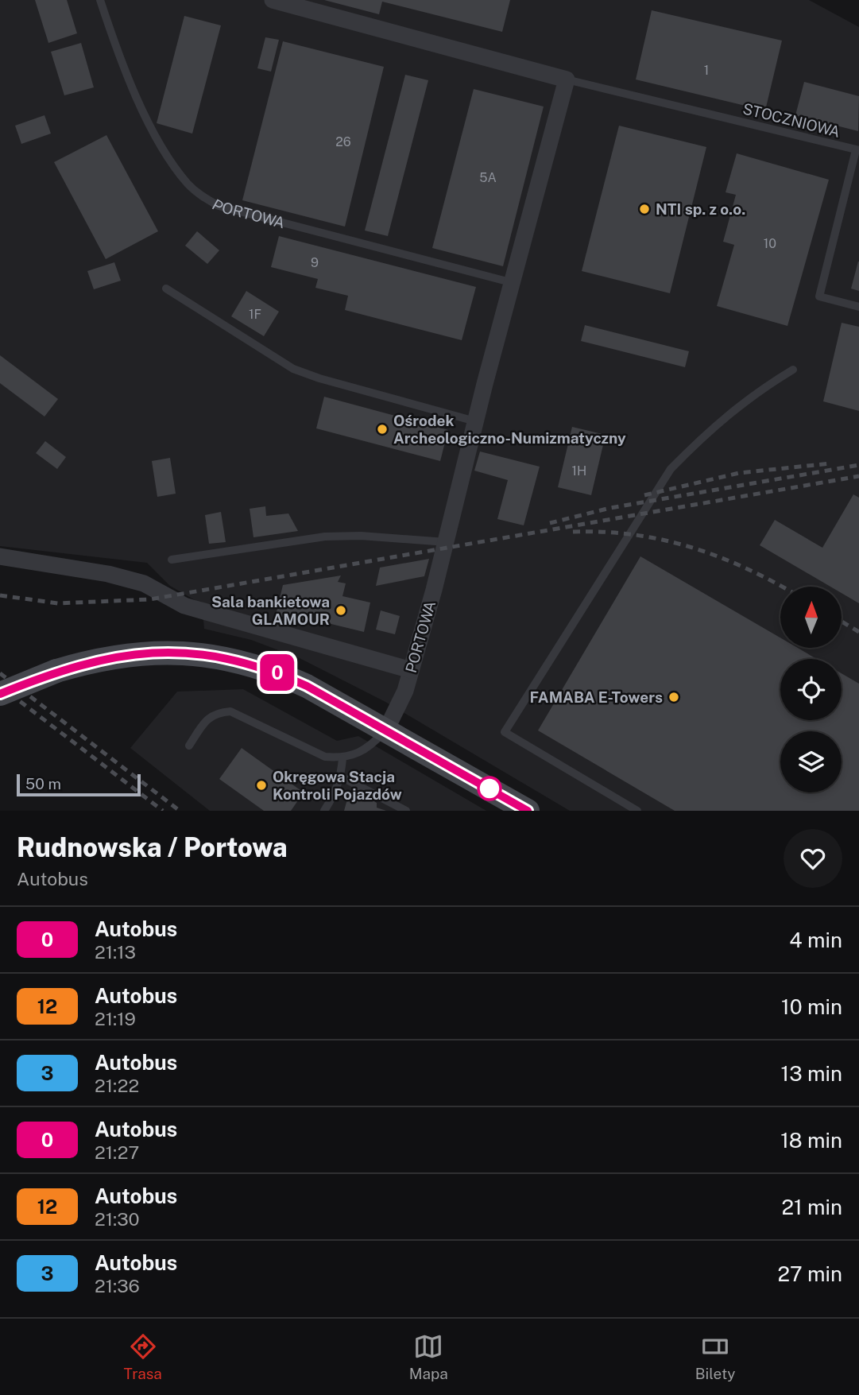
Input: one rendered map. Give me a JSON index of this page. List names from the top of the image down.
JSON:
{
  "streets": {
    "street": ["PORTOWA"],
    "lane": ["STOCZNIOWA"]
  },
  "crossings": [
    ["STOCZNIOWA", "PORTOWA"]
  ],
  "places": [
    "NTI sp. z o.o.",
    "Ośrodek Archeologiczno-Numizmatyczny",
    "Sala bankietowa GLAMOUR",
    "FAMABA E-Towers",
    "Okręgowa Stacja Kontroli Pojazdów"
  ],
  "lines": ["bus line 0"],
  "house_numbers": [
    "1",
    "26",
    "5A",
    "10",
    "9",
    "1F",
    "1H"
  ],
  "scale_bar": "50 m",
  "north": "top",
  "page": {
    "on_map": "0",
    "scale": "50 m",
    "heading": ["Rudnowska / Portowa", "Autobus"],
    "list": [
      {
        "mark": "0",
        "name": "Autobus",
        "note": "21:13",
        "value": "4 min"
      },
      {
        "mark": "12",
        "name": "Autobus",
        "note": "21:19",
        "value": "10 min"
      },
      {
        "mark": "3",
        "name": "Autobus",
        "note": "21:22",
        "value": "13 min"
      },
      {
        "mark": "0",
        "name": "Autobus",
        "note": "21:27",
        "value": "18 min"
      },
      {
        "mark": "12",
        "name": "Autobus",
        "note": "21:30",
        "value": "21 min"
      },
      {
        "mark": "3",
        "name": "Autobus",
        "note": "21:36",
        "value": "27 min"
      }
    ],
    "tabs": ["Trasa", "Mapa", "Bilety"]
  }
}
